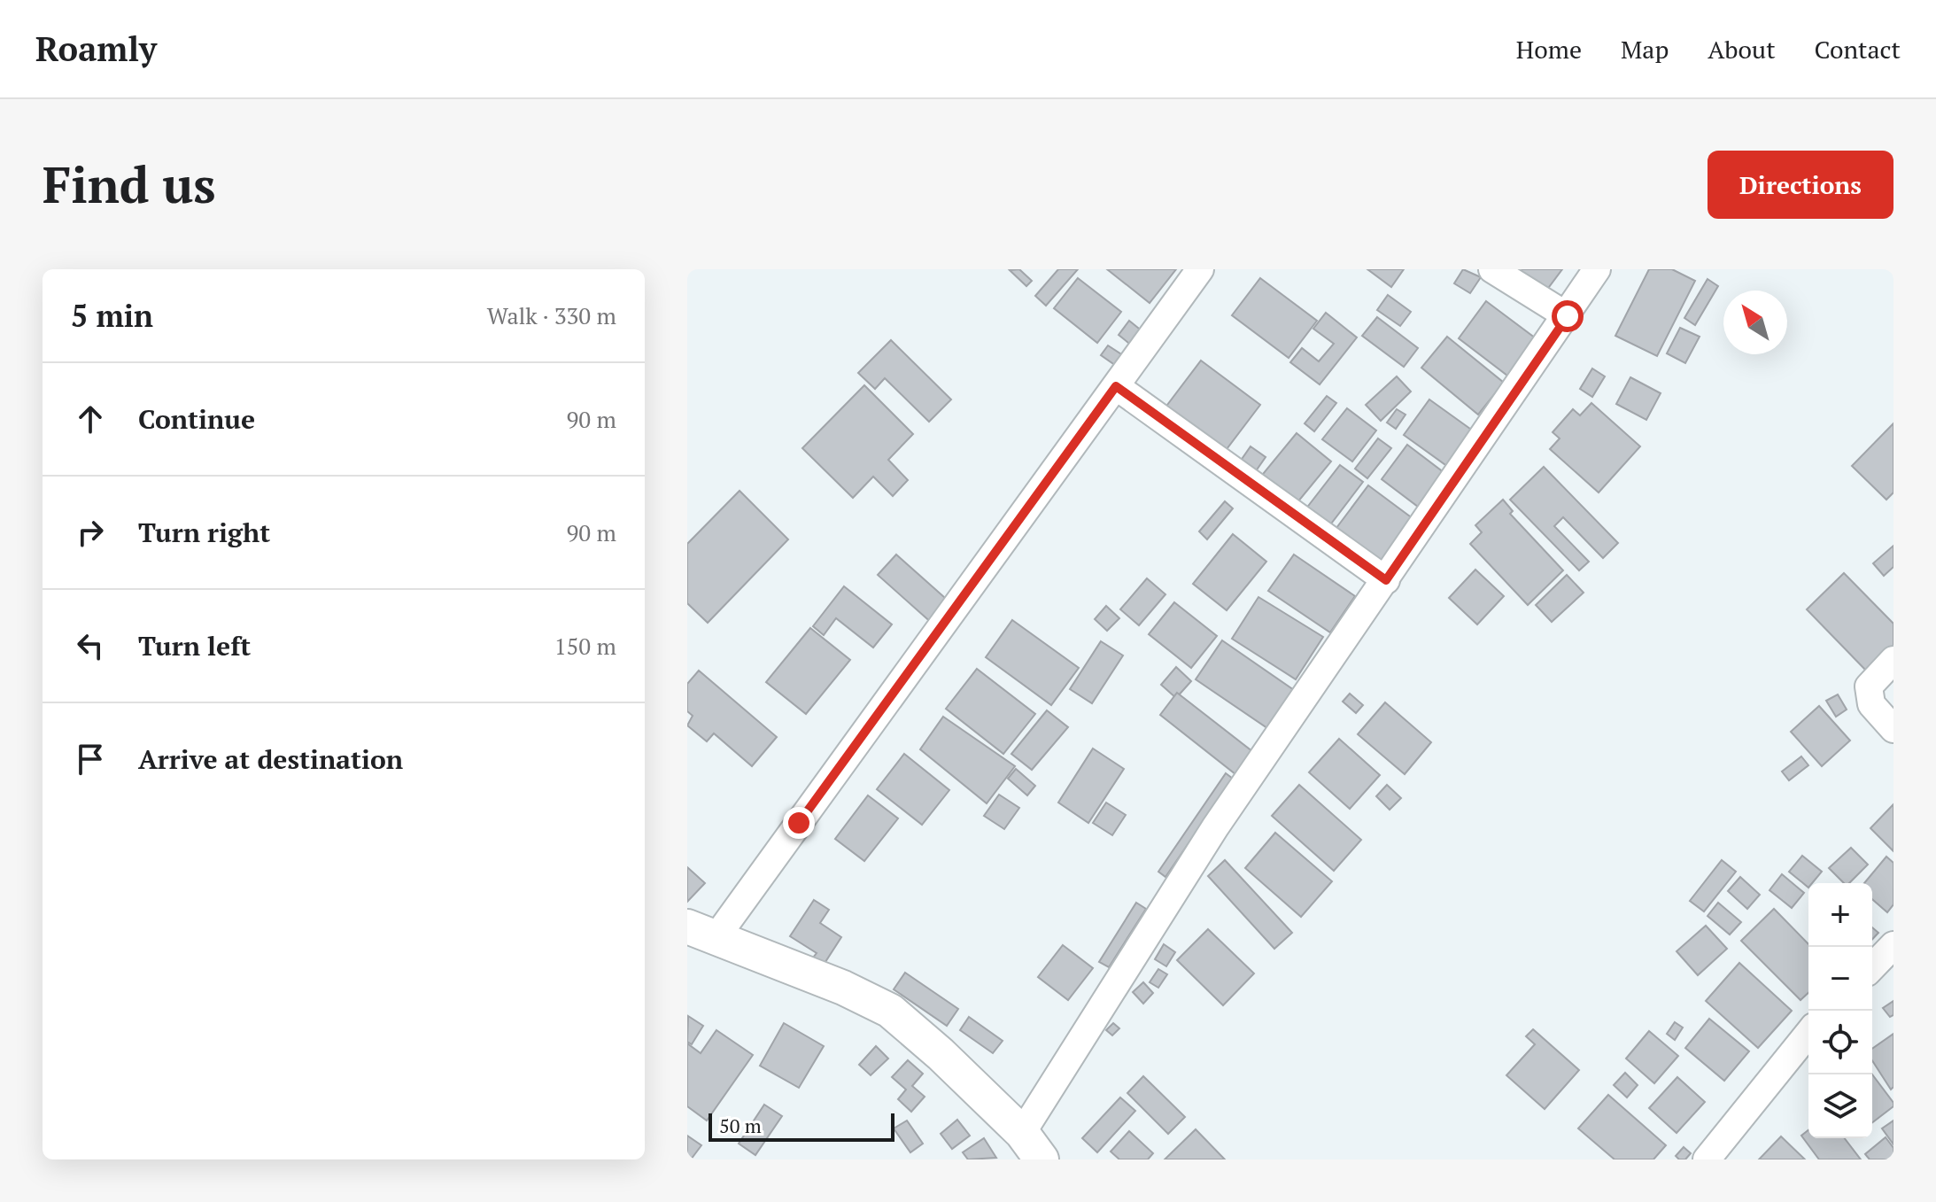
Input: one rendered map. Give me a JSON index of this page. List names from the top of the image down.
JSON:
{
  "scale_bar": "50 m",
  "north": "top left",
  "page": {
    "header": "Roamly",
    "nav": [
      "Home",
      "Map",
      "About",
      "Contact"
    ],
    "buttons": "Directions",
    "title": "Find us",
    "heading": ["5 min", "Walk · 330 m"],
    "list": [
      ["Continue", "90 m"],
      ["Turn right", "90 m"],
      ["Turn left", "150 m"],
      "Arrive at destination"
    ],
    "map_buttons": ["+", "−"],
    "scale": "50 m"
  }
}
